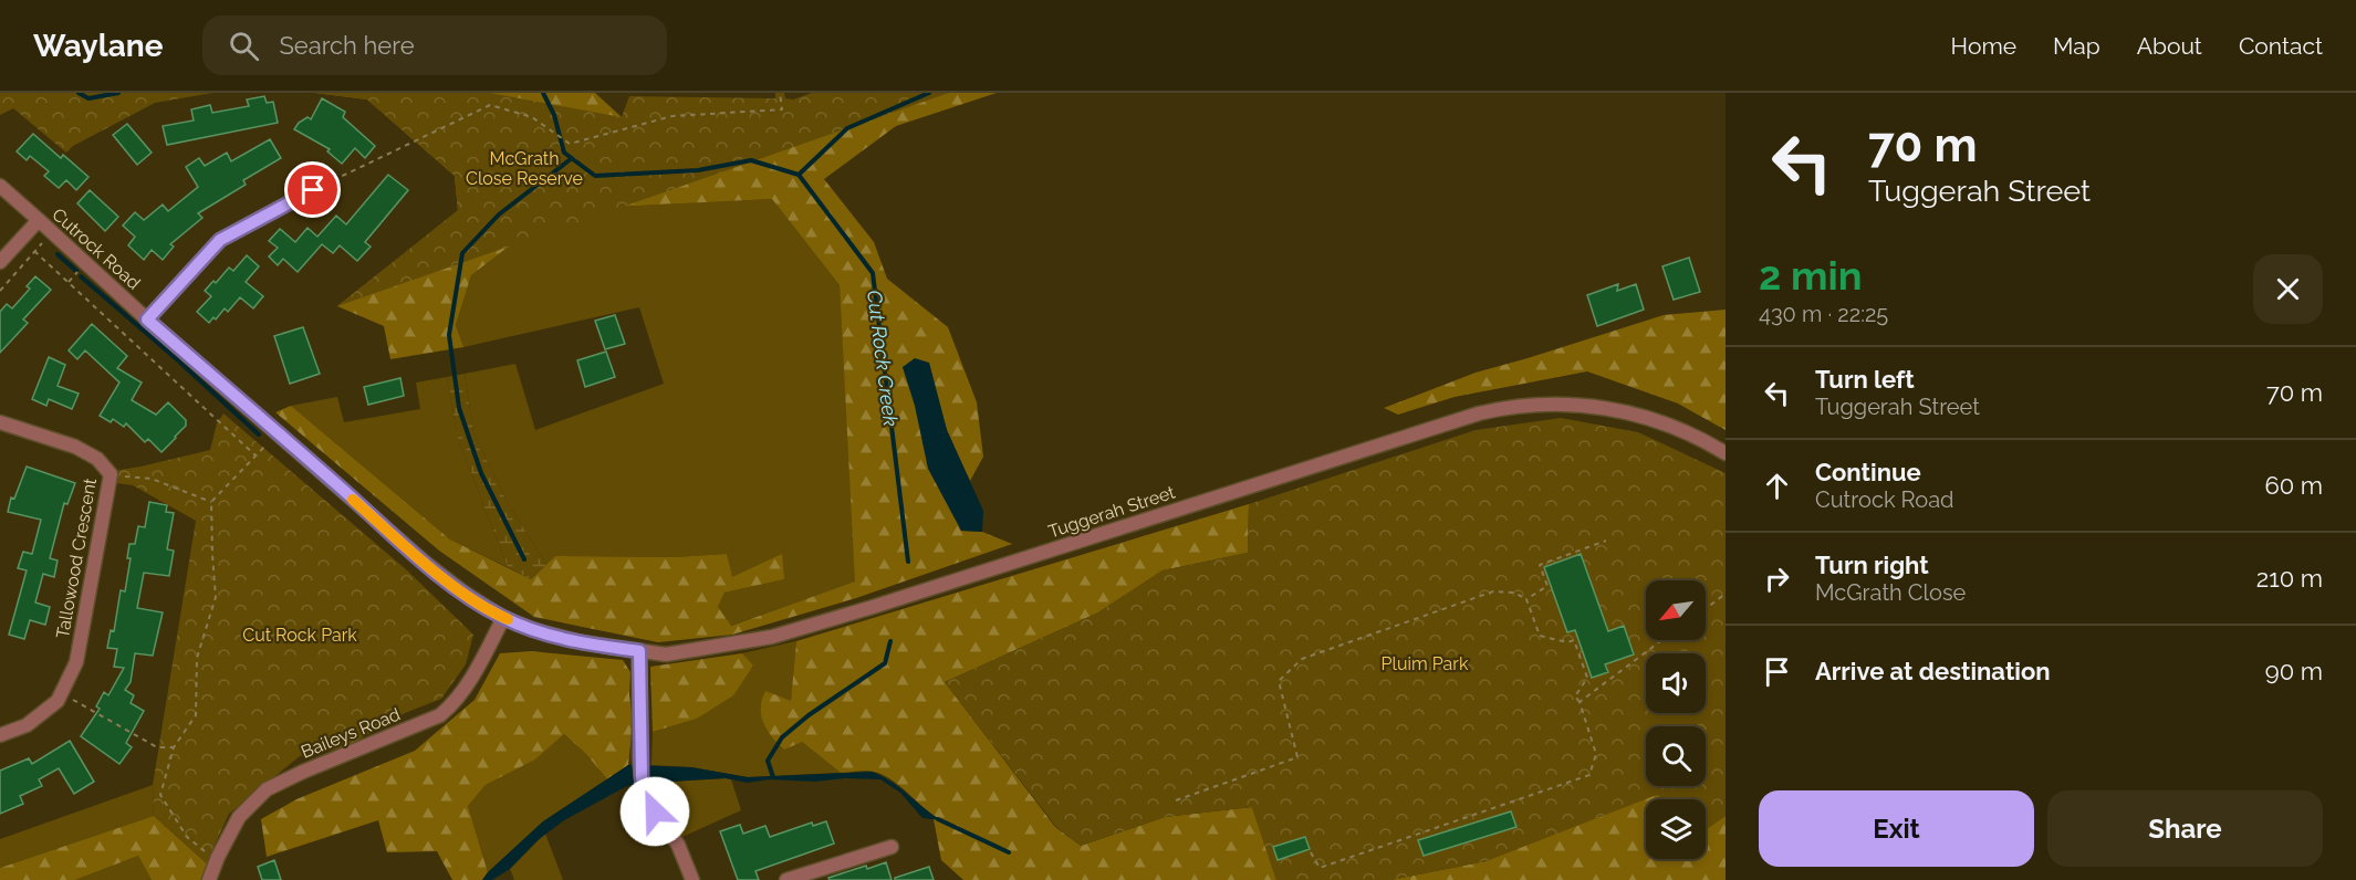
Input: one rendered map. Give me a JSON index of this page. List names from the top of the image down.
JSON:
{
  "streets": {
    "street": [
      "Cutrock Road",
      "Tuggerah Street",
      "Tallowood Crescent",
      "Baileys Road"
    ]
  },
  "crossings": [
    ["Cutrock Road", "Tuggerah Street"],
    ["Cutrock Road", "Baileys Road"],
    ["Tuggerah Street", "Baileys Road"]
  ],
  "water": ["Cut Rock Creek"],
  "parks": ["McGrath Close Reserve", "Cut Rock Park", "Pluim Park"],
  "north": "bottom left",
  "page": {
    "header": "Waylane",
    "search": "Search here",
    "nav": [
      "Home",
      "Map",
      "About",
      "Contact"
    ],
    "turn": ["70 m", "Tuggerah Street"],
    "heading": ["2 min", "430 m · 22:25"],
    "list": [
      {
        "name": "Turn left",
        "note": "Tuggerah Street",
        "value": "70 m"
      },
      {
        "name": "Continue",
        "note": "Cutrock Road",
        "value": "60 m"
      },
      {
        "name": "Turn right",
        "note": "McGrath Close",
        "value": "210 m"
      },
      {
        "name": "Arrive at destination",
        "value": "90 m"
      }
    ],
    "buttons": ["Exit", "Share"]
  }
}
